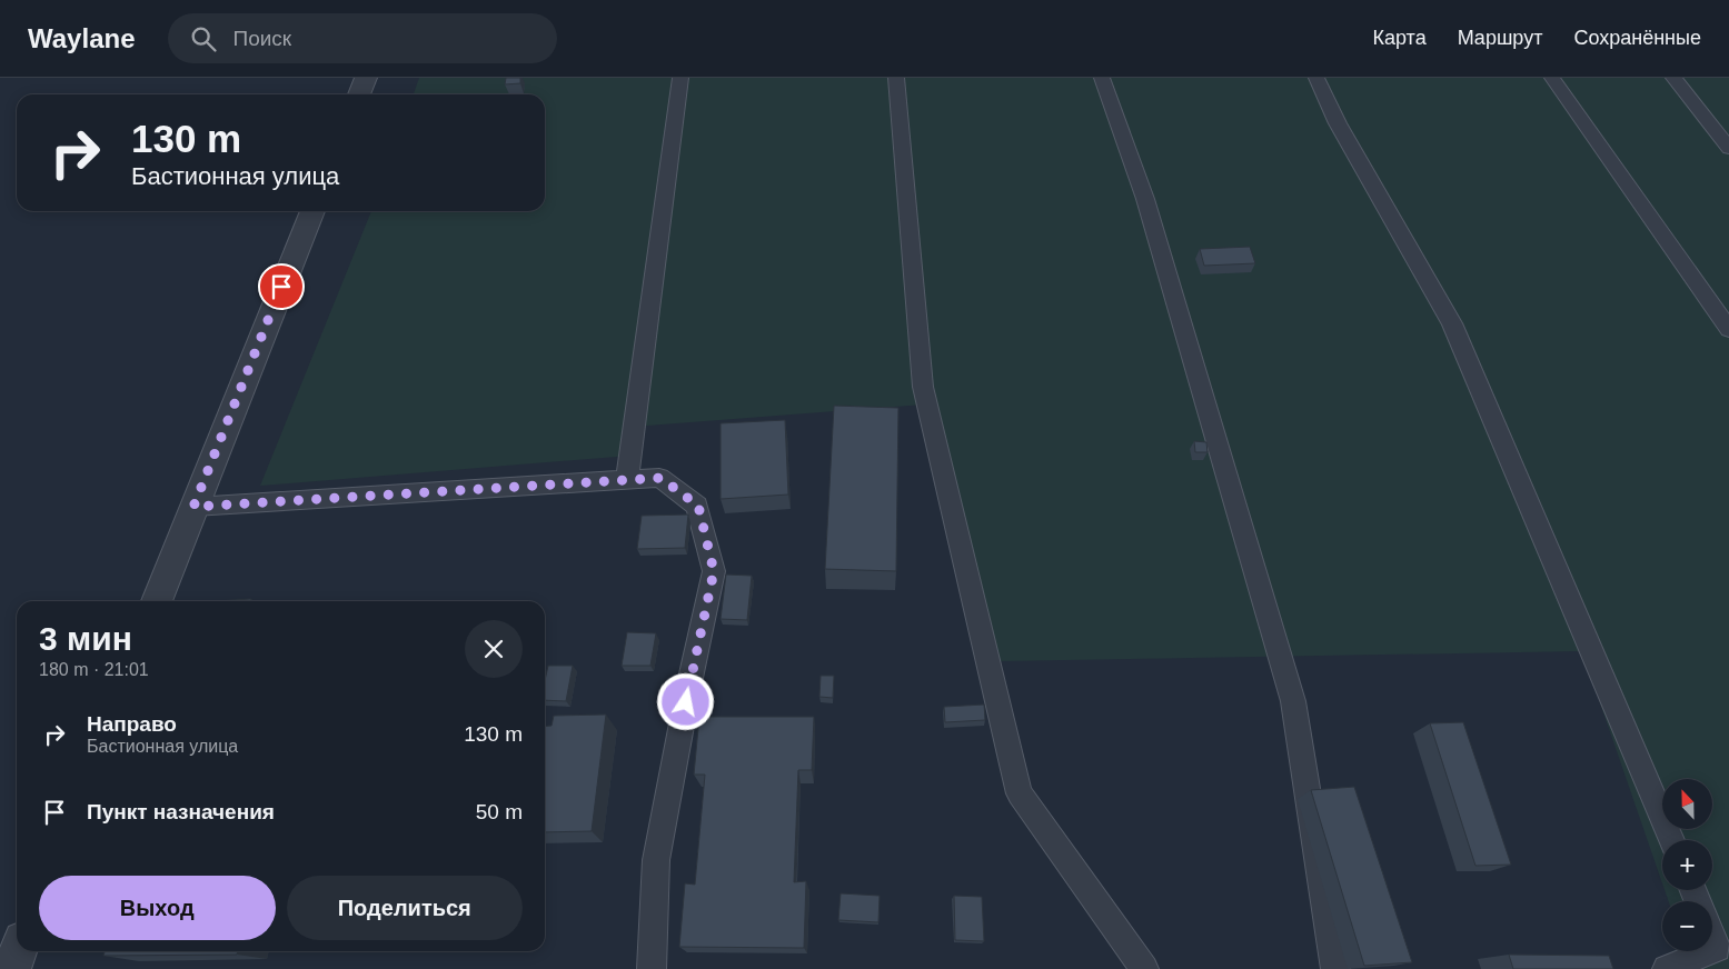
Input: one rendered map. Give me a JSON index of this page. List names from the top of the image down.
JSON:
{
  "north": "top",
  "page": {
    "header": "Waylane",
    "search": "Поиск",
    "nav": ["Карта", "Маршрут", "Сохранённые"],
    "turn": ["130 m", "Бастионная улица"],
    "heading": ["3 мин", "180 m · 21:01"],
    "list": [
      {
        "name": "Направо",
        "note": "Бастионная улица",
        "value": "130 m"
      },
      {
        "name": "Пункт назначения",
        "value": "50 m"
      }
    ],
    "map_buttons": ["+", "−"],
    "buttons": ["Выход", "Поделиться"]
  }
}
